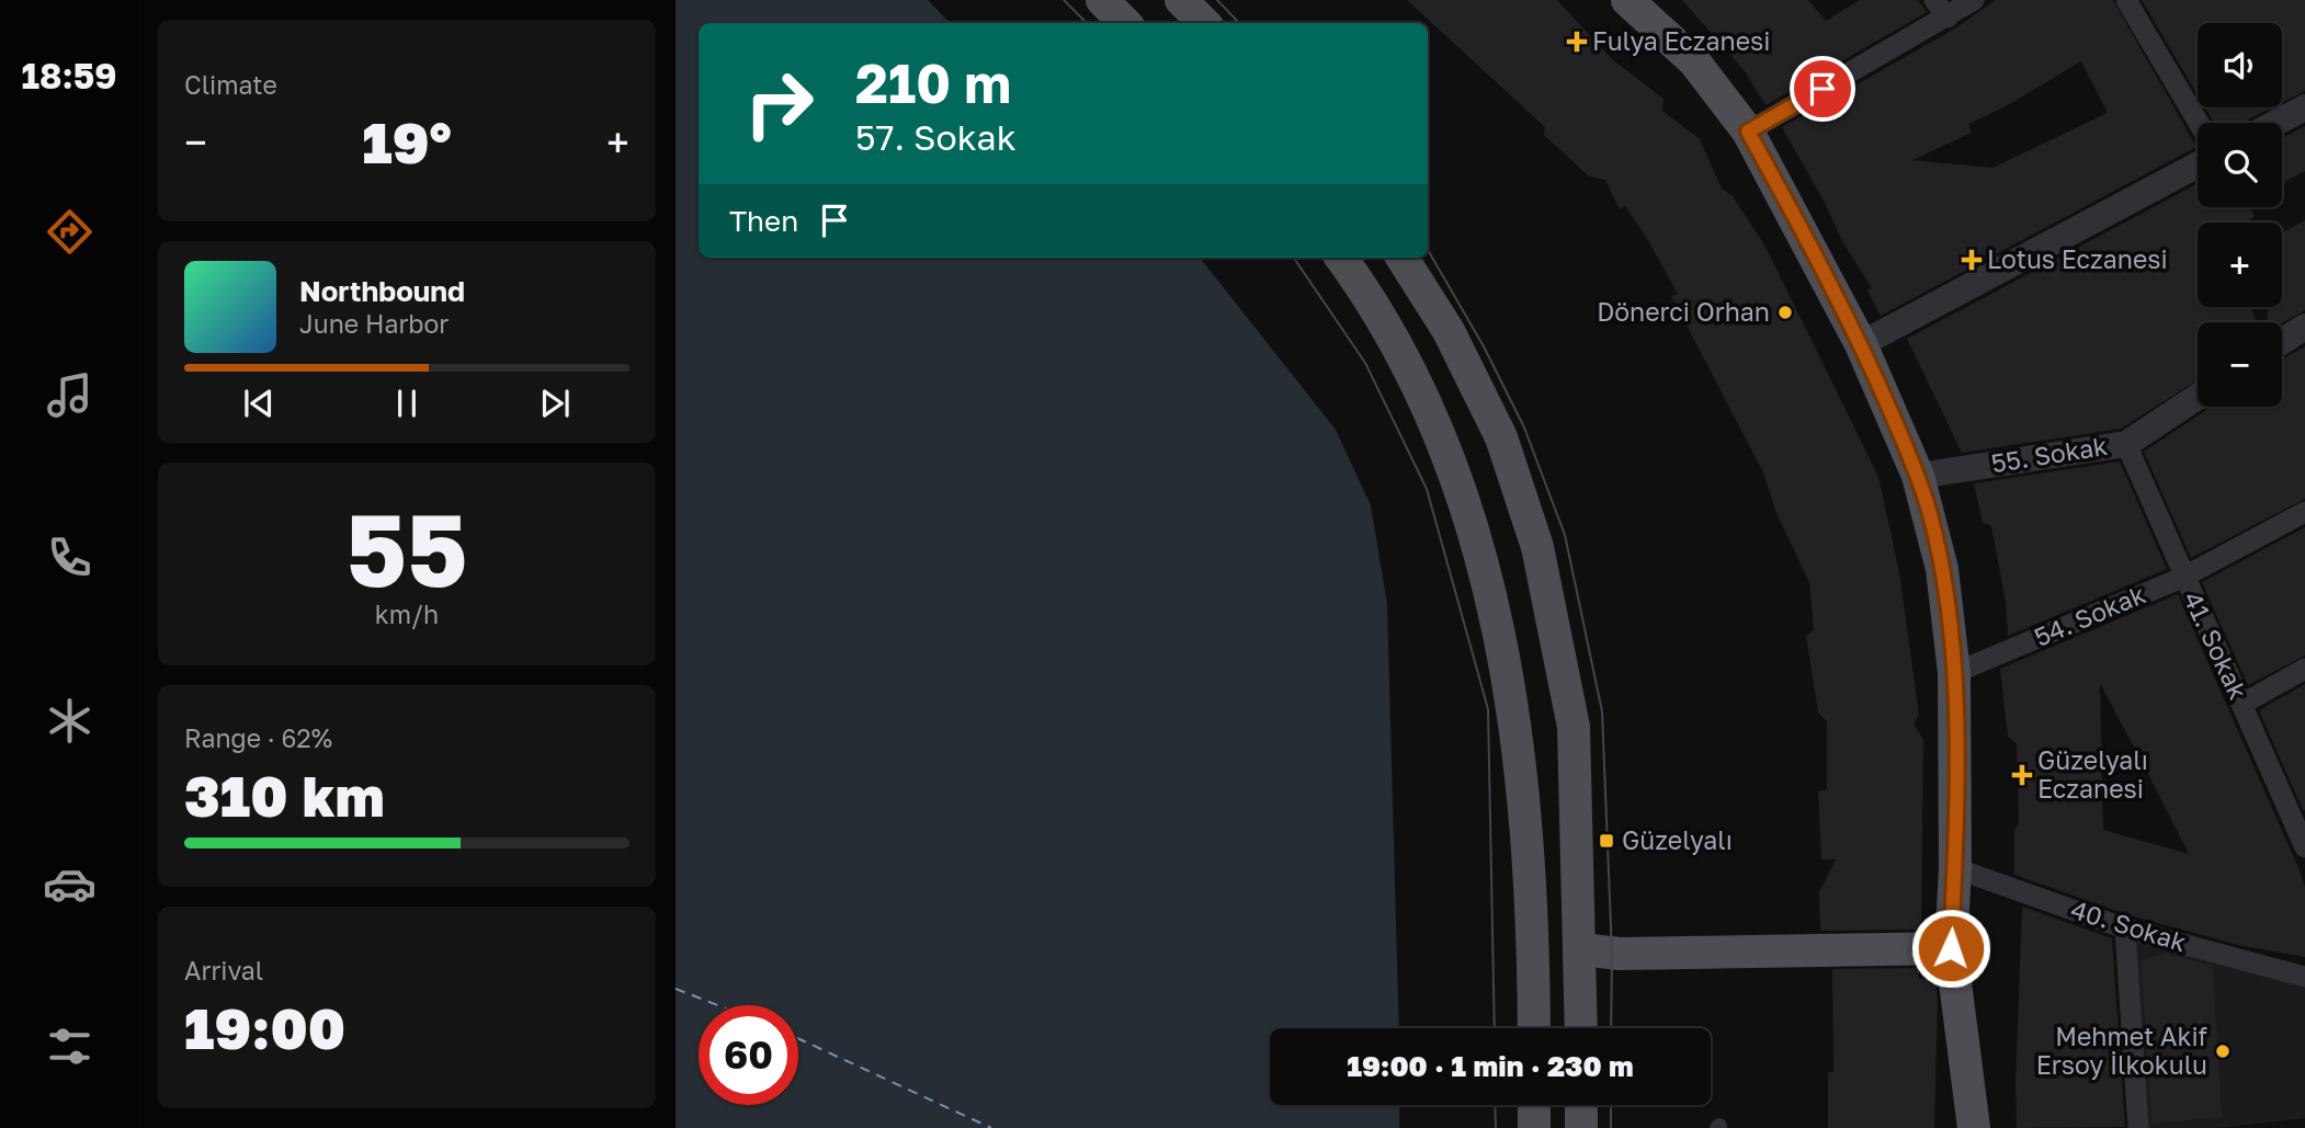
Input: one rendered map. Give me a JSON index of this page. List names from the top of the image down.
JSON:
{
  "streets": {
    "street": [
      "55. Sokak",
      "54. Sokak",
      "41. Sokak",
      "40. Sokak"
    ]
  },
  "crossings": [
    ["55. Sokak", "41. Sokak"],
    ["54. Sokak", "41. Sokak"]
  ],
  "places": {
    "health": ["Fulya Eczanesi", "Lotus Eczanesi", "Güzelyalı Eczanesi"],
    "other": ["Dönerci Orhan", "Mehmet Akif Ersoy İlkokulu"],
    "transit": ["Güzelyalı"]
  },
  "page": {
    "tabs": "18:59",
    "tile": [
      "Climate",
      ["55", "km/h"],
      ["Range · 62%", "310 km"],
      ["Arrival", "19:00"]
    ],
    "map_buttons": ["+", "−"],
    "turn": ["210 m", "57. Sokak"],
    "heat": ["−", "19°", "+"],
    "then": "Then",
    "song": ["Northbound", "June Harbor"],
    "limit": "60",
    "trip": "19:00 · 1 min · 230 m"
  }
}
